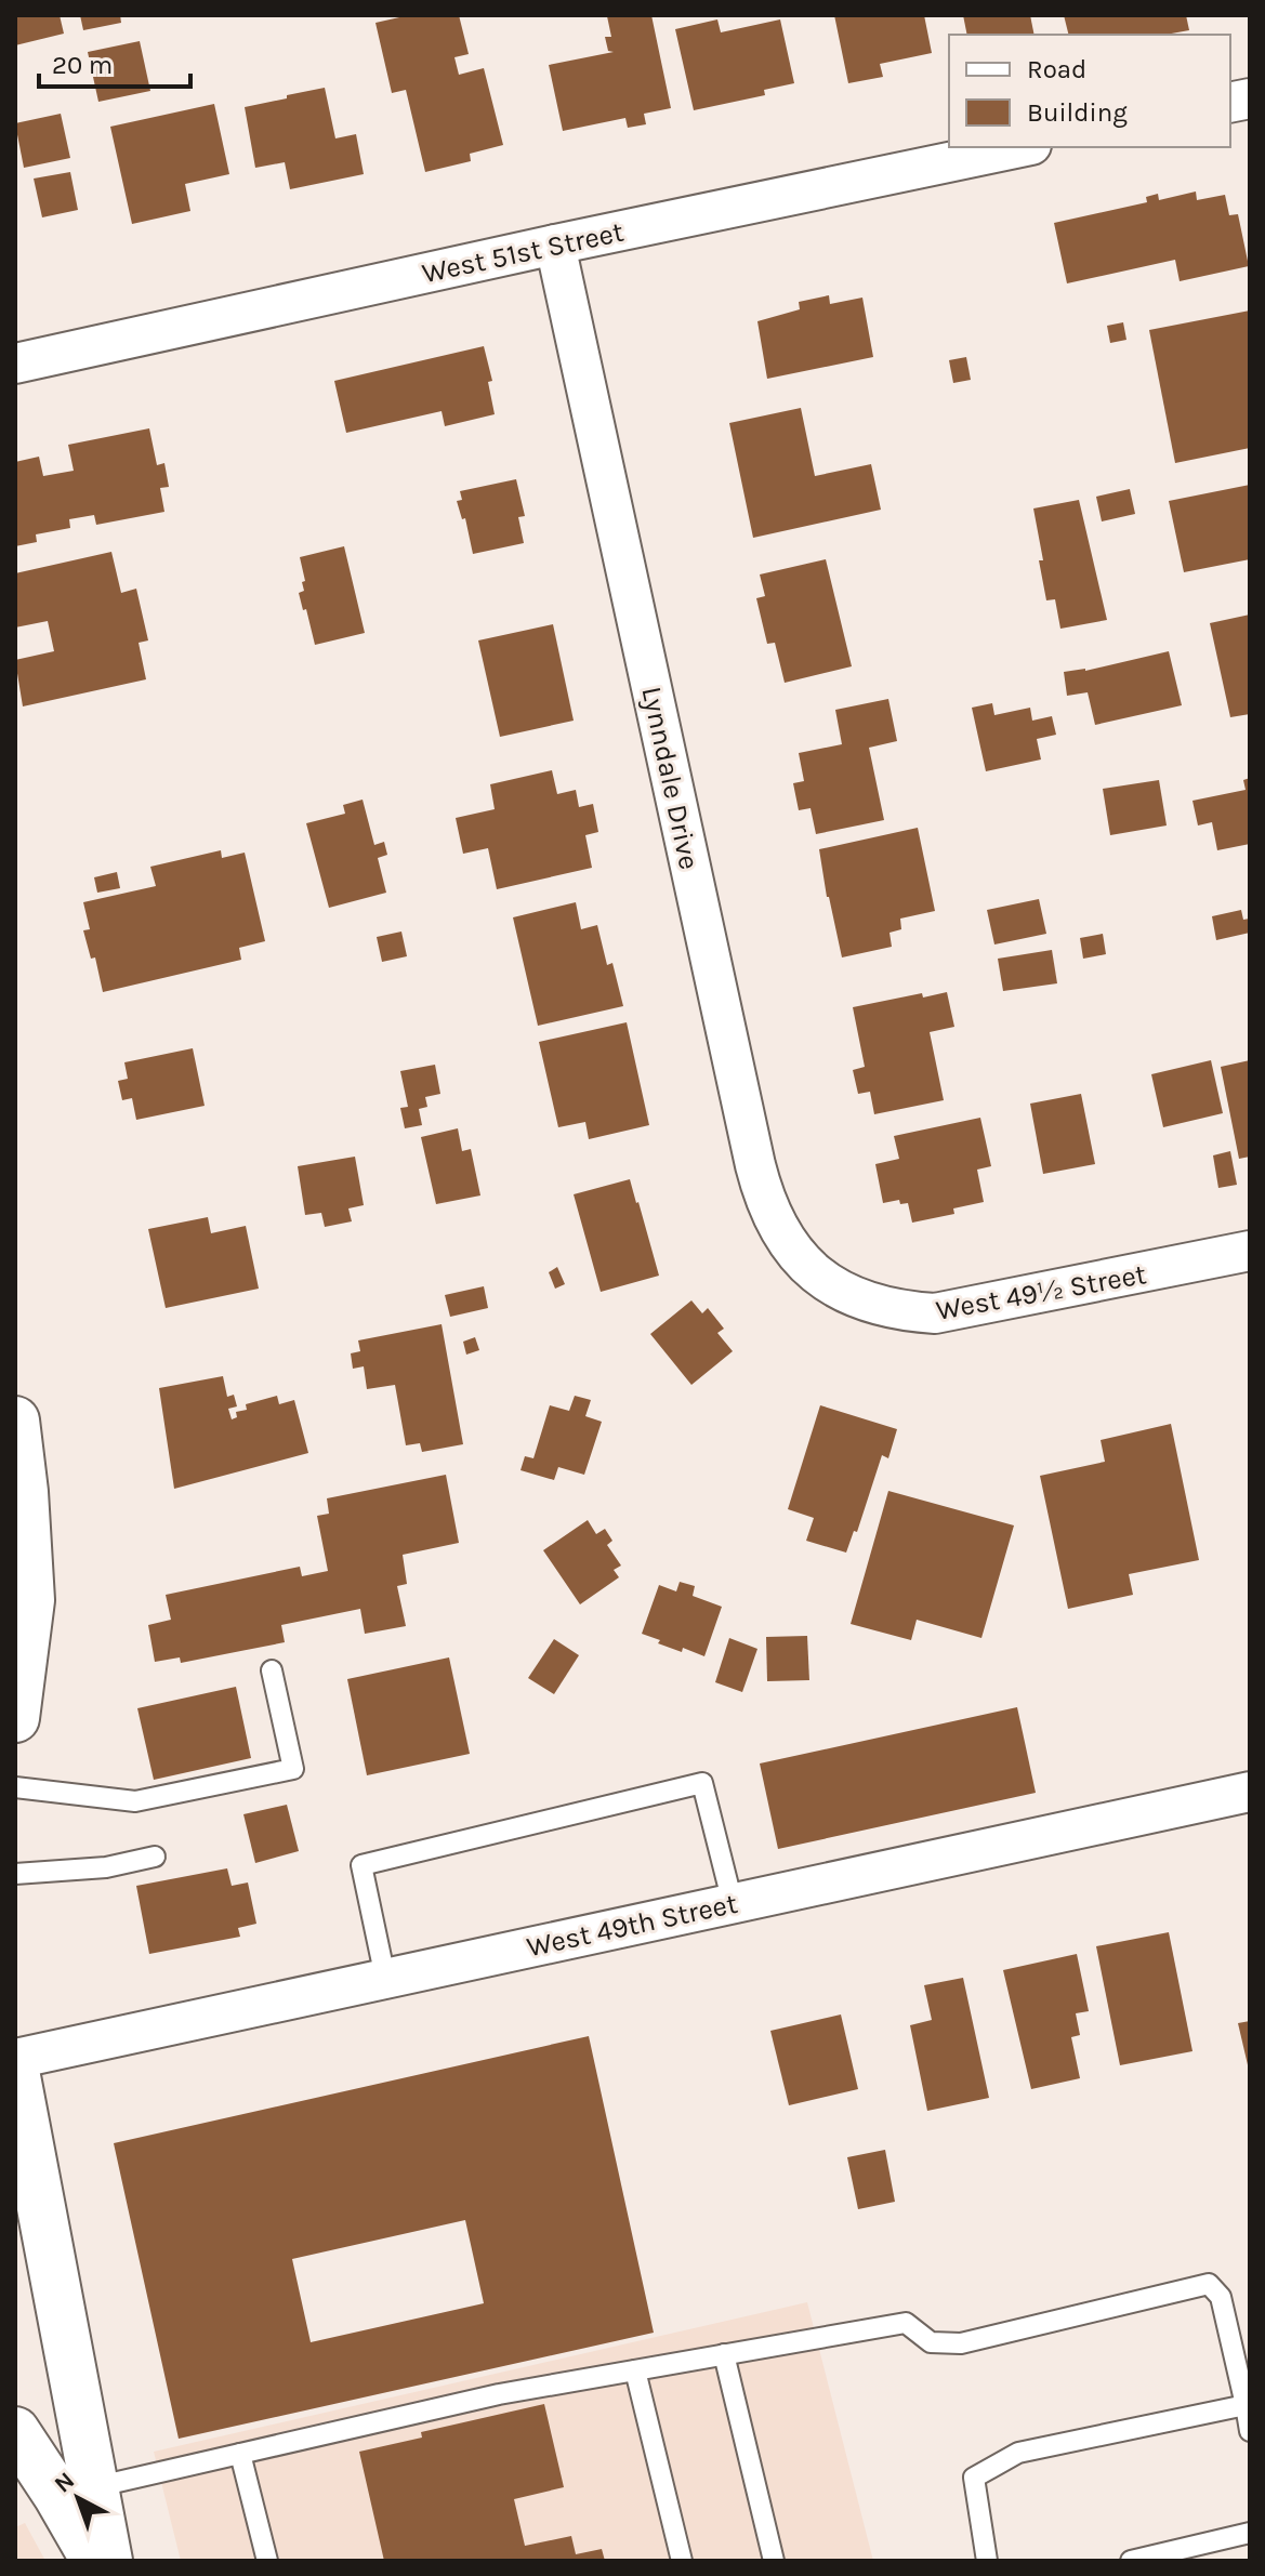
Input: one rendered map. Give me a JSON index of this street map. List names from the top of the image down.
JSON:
{
  "streets": {
    "street": [
      "West 51st Street",
      "Lynndale Drive",
      "West 49½ Street",
      "West 49th Street"
    ]
  },
  "crossings": [
    ["West 51st Street", "Lynndale Drive"],
    ["Lynndale Drive", "West 49½ Street"]
  ],
  "legend": ["Road", "Building"],
  "scale_bar": "20 m",
  "north": "top left"
}
